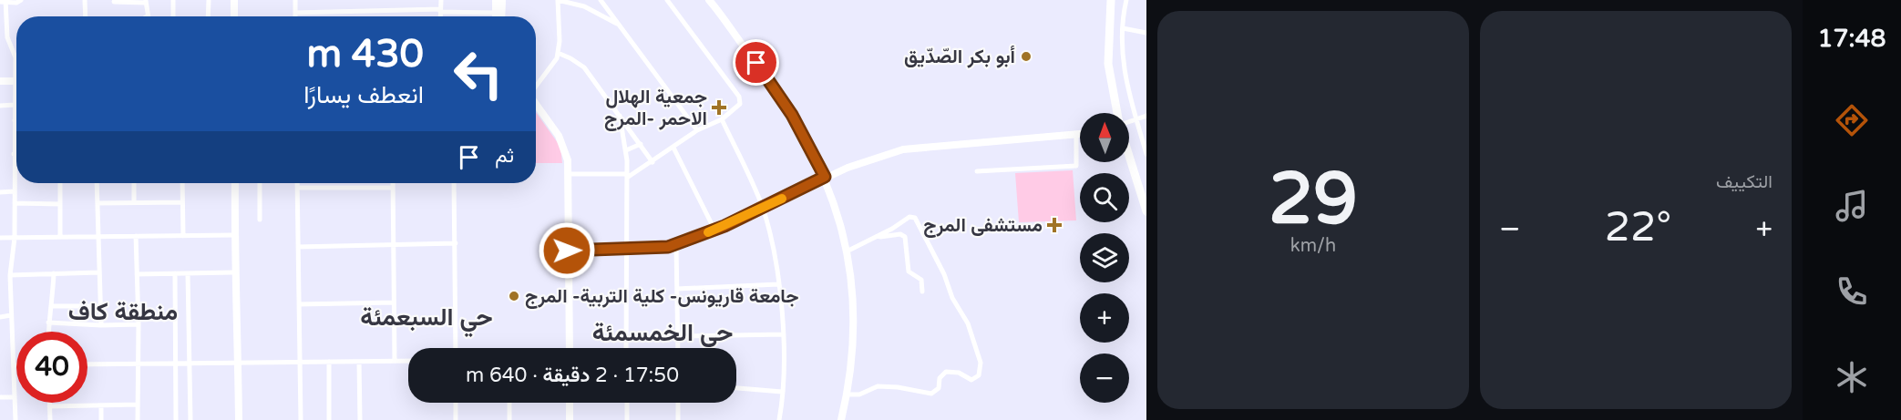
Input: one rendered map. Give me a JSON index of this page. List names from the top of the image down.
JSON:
{
  "districts": ["منطقة كاف", "حي السبعمئة", "حي الخمسمئة"],
  "places": {
    "other": ["أبو بكر الصّدّيق", "جامعة قاريونس- كلية التربية- المرج"],
    "health": ["جمعية الهلال الاحمر -المرج", "مستشفى المرج"]
  },
  "north": "top",
  "page": {
    "tabs": "17:48",
    "tile": [
      "التكييف",
      ["29", "km/h"]
    ],
    "turn": ["430 m", "انعطف يسارًا"],
    "map_buttons": ["+", "−"],
    "then": "ثم",
    "heat": ["−", "22°", "+"],
    "limit": "40",
    "trip": "17:50 · 2 دقيقة · 640 m"
  }
}
